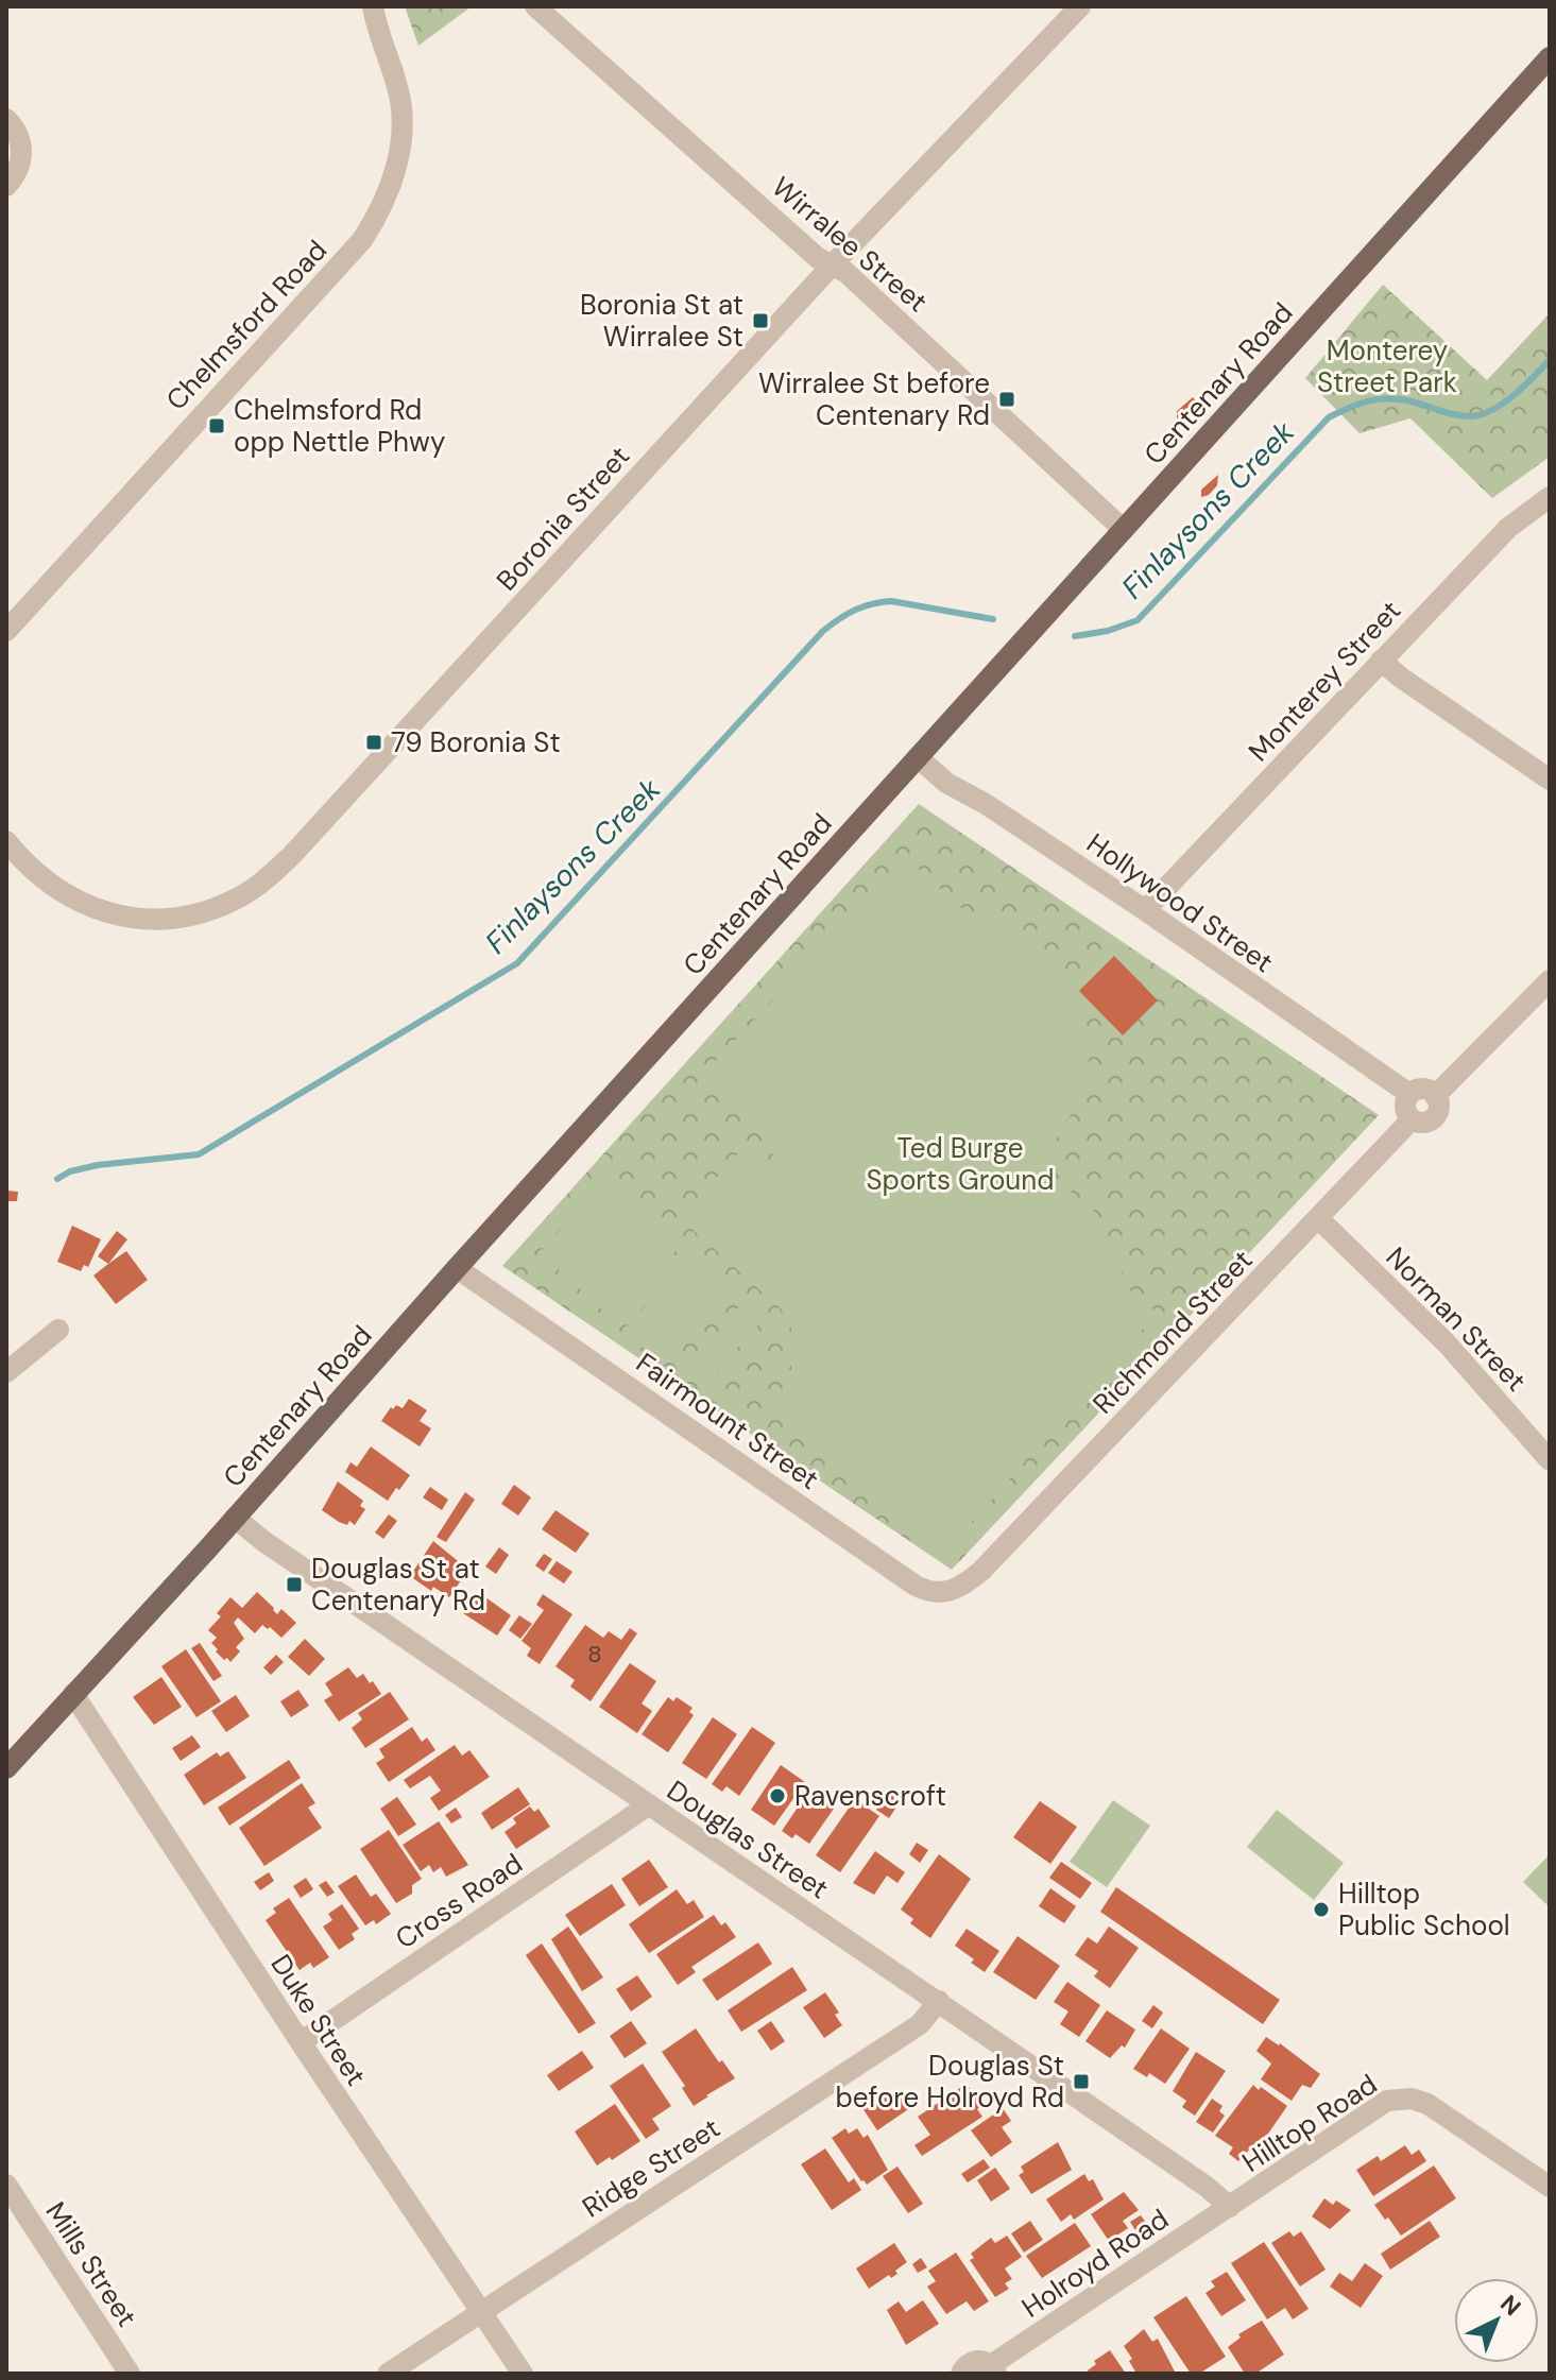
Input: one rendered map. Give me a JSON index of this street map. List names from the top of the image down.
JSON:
{
  "streets": {
    "main road": ["Centenary Road"],
    "street": [
      "Wirralee Street",
      "Chelmsford Road",
      "Boronia Street",
      "Monterey Street",
      "Hollywood Street",
      "Norman Street",
      "Richmond Street",
      "Fairmount Street",
      "Douglas Street",
      "Cross Road",
      "Duke Street",
      "Hilltop Road",
      "Ridge Street",
      "Holroyd Road",
      "Mills Street"
    ]
  },
  "crossings": [
    ["Wirralee Street", "Centenary Road"],
    ["Wirralee Street", "Boronia Street"],
    ["Centenary Road", "Hollywood Street"],
    ["Centenary Road", "Fairmount Street"],
    ["Centenary Road", "Douglas Street"],
    ["Centenary Road", "Duke Street"],
    ["Monterey Street", "Hollywood Street"],
    ["Hollywood Street", "Richmond Street"],
    ["Norman Street", "Richmond Street"],
    ["Richmond Street", "Fairmount Street"],
    ["Douglas Street", "Cross Road"],
    ["Douglas Street", "Hilltop Road"],
    ["Douglas Street", "Ridge Street"],
    ["Douglas Street", "Holroyd Road"],
    ["Cross Road", "Duke Street"],
    ["Duke Street", "Ridge Street"],
    ["Hilltop Road", "Holroyd Road"]
  ],
  "water": ["Finlaysons Creek"],
  "parks": ["Monterey Street Park", "Ted Burge Sports Ground"],
  "places": {
    "transit": [
      "Boronia St at Wirralee St",
      "Wirralee St before Centenary Rd",
      "Chelmsford Rd opp Nettle Phwy",
      "79 Boronia St",
      "Douglas St at Centenary Rd",
      "Douglas St before Holroyd Rd"
    ],
    "other": ["Ravenscroft", "Hilltop Public School"]
  },
  "house_numbers": ["8"],
  "north": "top right"
}
